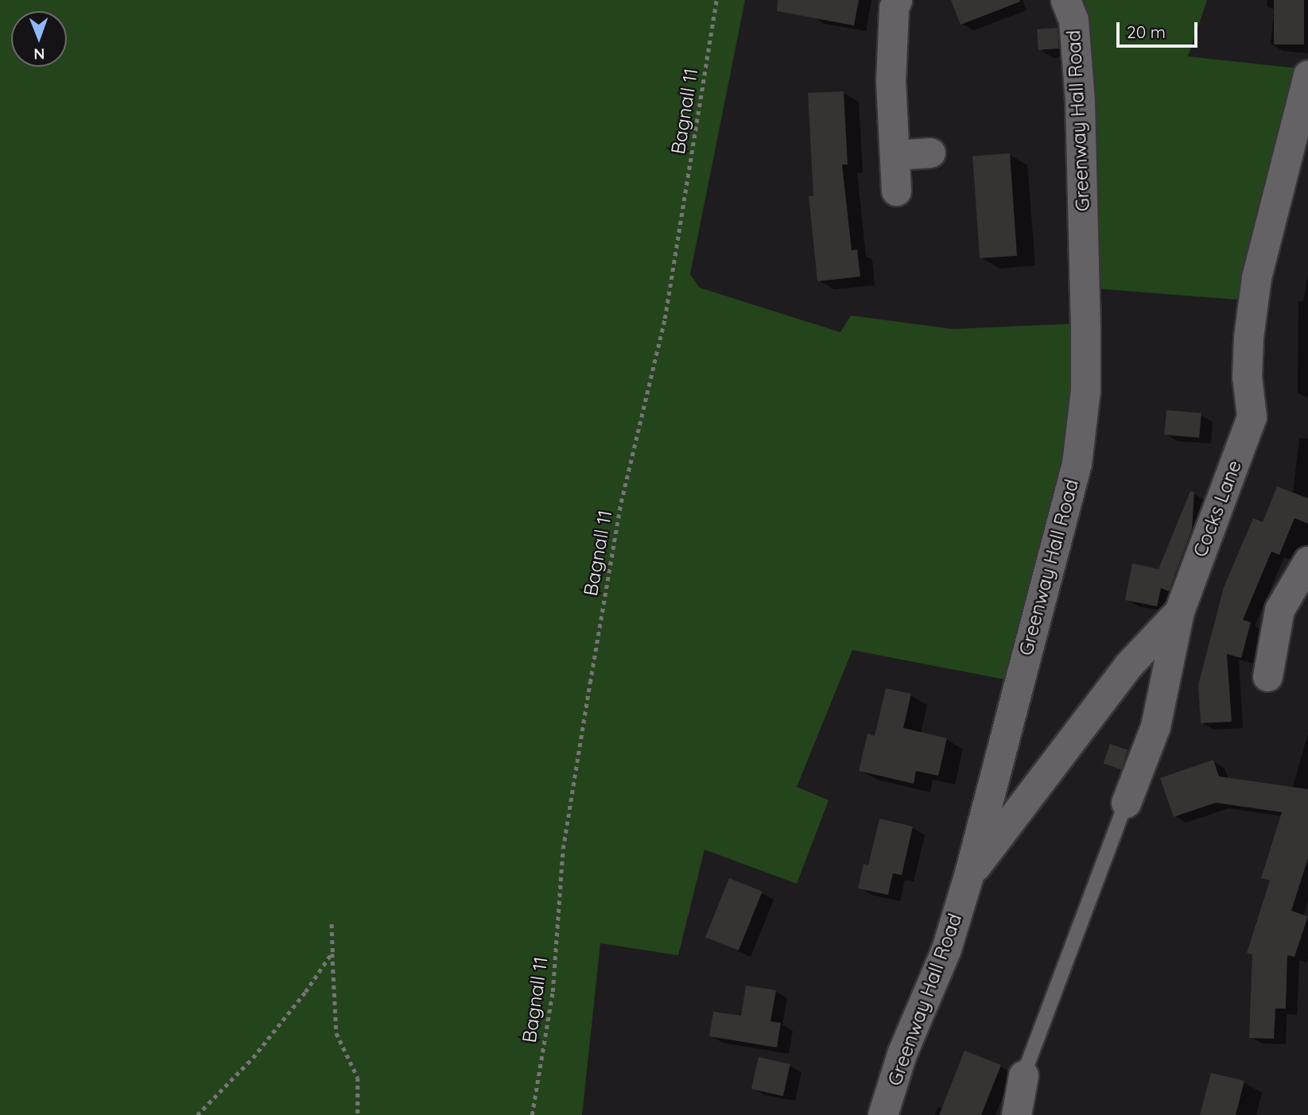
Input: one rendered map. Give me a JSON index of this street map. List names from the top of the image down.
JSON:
{
  "streets": {
    "street": ["Greenway Hall Road", "Cocks Lane"],
    "path": ["Bagnall 11"]
  },
  "crossings": [
    ["Greenway Hall Road", "Cocks Lane"]
  ],
  "scale_bar": "20 m",
  "north": "bottom"
}
